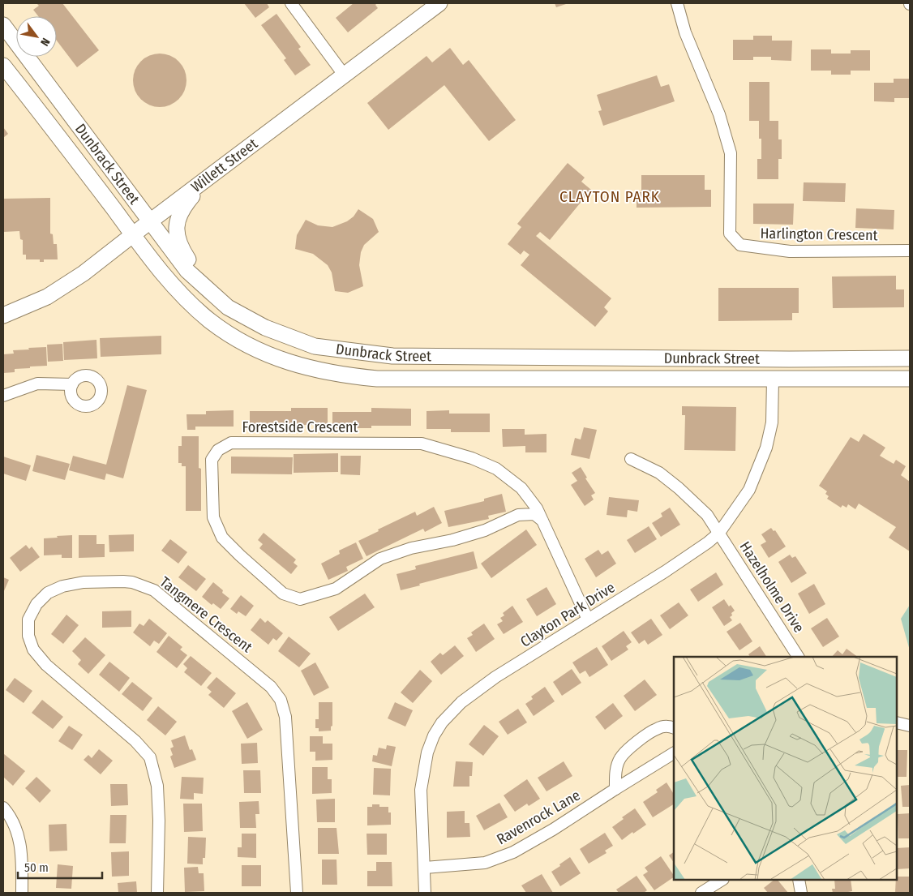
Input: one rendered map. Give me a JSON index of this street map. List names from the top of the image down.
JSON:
{
  "streets": {
    "main road": ["Dunbrack Street", "Willett Street"],
    "street": [
      "Harlington Crescent",
      "Forestside Crescent",
      "Hazelholme Drive",
      "Tangmere Crescent",
      "Clayton Park Drive",
      "Ravenrock Lane"
    ]
  },
  "crossings": [
    ["Dunbrack Street", "Willett Street"],
    ["Dunbrack Street", "Clayton Park Drive"],
    ["Forestside Crescent", "Clayton Park Drive"],
    ["Hazelholme Drive", "Clayton Park Drive"],
    ["Clayton Park Drive", "Ravenrock Lane"]
  ],
  "districts": ["CLAYTON PARK"],
  "scale_bar": "50 m",
  "north": "bottom right"
}
